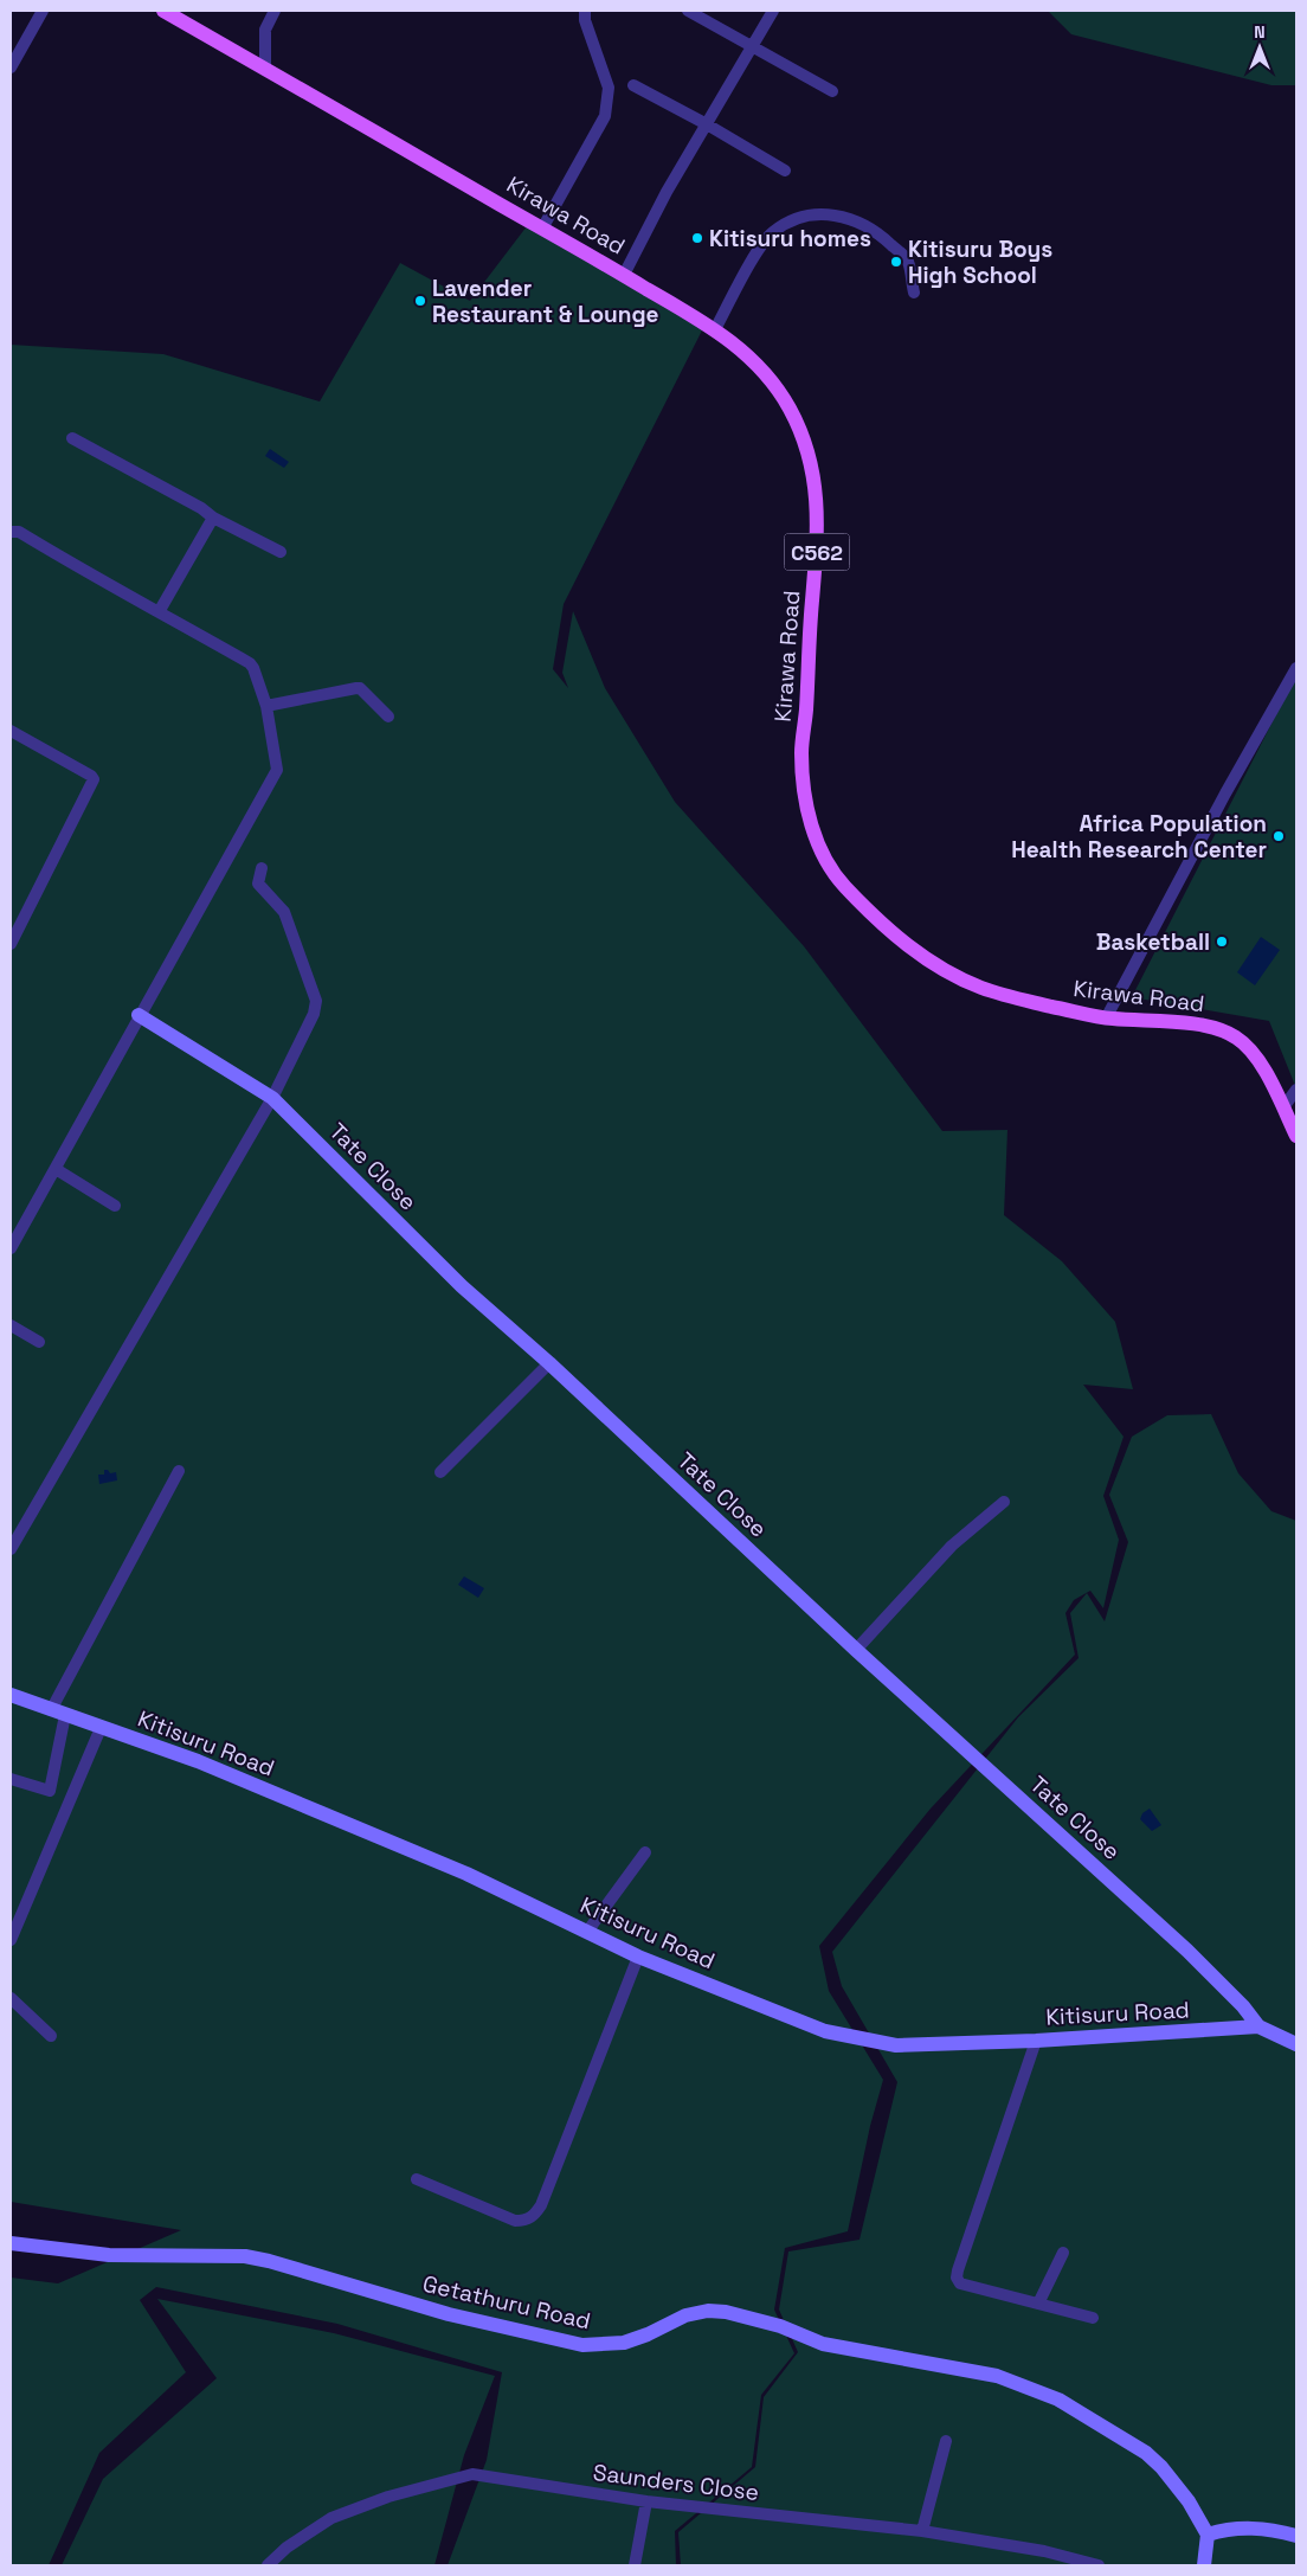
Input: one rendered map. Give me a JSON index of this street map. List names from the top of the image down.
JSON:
{
  "streets": {
    "main road": ["Kirawa Road", "C562"],
    "street": [
      "Tate Close",
      "Kitisuru Road",
      "Getathuru Road",
      "Saunders Close"
    ]
  },
  "crossings": [
    ["Tate Close", "Kitisuru Road"]
  ],
  "places": [
    "Kitisuru homes",
    "Kitisuru Boys High School",
    "Lavender Restaurant & Lounge",
    "Africa Population Health Research Center",
    "Basketball"
  ],
  "north": "top"
}
